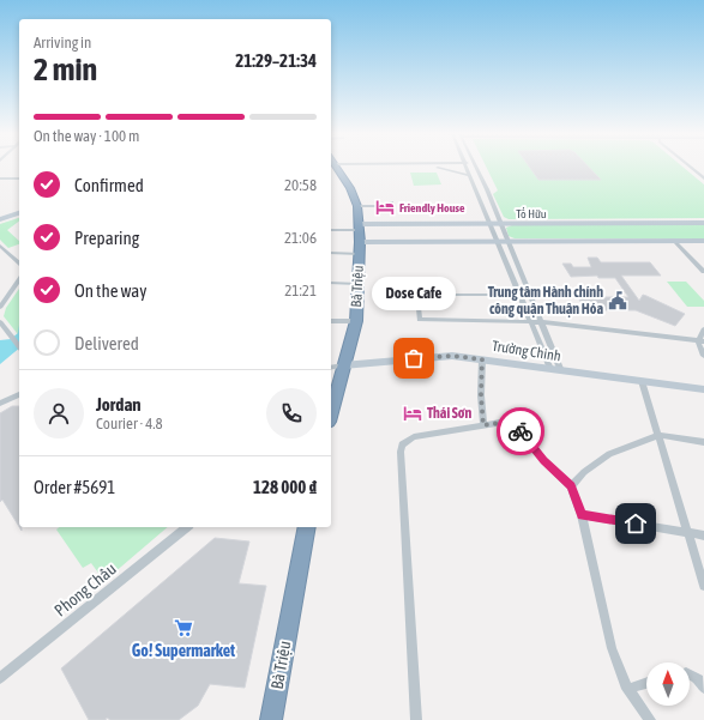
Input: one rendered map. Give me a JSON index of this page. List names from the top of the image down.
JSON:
{
  "streets": {
    "highway": ["Bà Triệu"],
    "main road": ["Tố Hữu", "Trường Chinh"],
    "street": ["Phong Châu"]
  },
  "crossings": [
    ["Tố Hữu", "Bà Triệu"],
    ["Bà Triệu", "Trường Chinh"]
  ],
  "places": {
    "hotel": ["Friendly House", "Thái Sơn"],
    "public building": ["Trung tâm Hành chính công quận Thuận Hóa"],
    "other": ["Dose Cafe"],
    "supermarket": ["Go! Supermarket"]
  },
  "north": "top",
  "page": {
    "heading": ["2 min", "Arriving in", "21:29–21:34"],
    "panel": [
      "Jordan",
      "Courier · 4.8",
      "Order #5691",
      "128 000 ₫"
    ],
    "bar": "On the way · 100 m",
    "list": [
      ["Confirmed", "20:58"],
      ["Preparing", "21:06"],
      ["On the way", "21:21"],
      "Delivered"
    ],
    "bubble": "Dose Cafe"
  }
}
